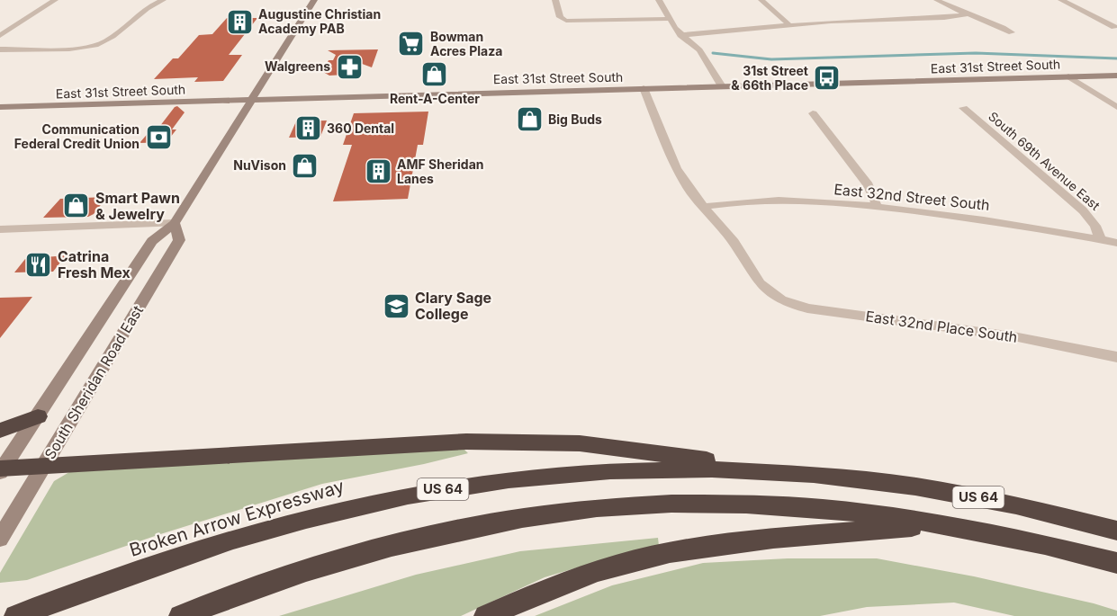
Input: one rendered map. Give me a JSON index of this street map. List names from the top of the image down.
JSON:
{
  "streets": {
    "highway": ["US 64", "Broken Arrow Expressway"],
    "main road": ["East 31st Street South", "South Sheridan Road East"],
    "street": ["South 69th Avenue East", "East 32nd Street South", "East 32nd Place South"]
  },
  "crossings": [
    ["East 31st Street South", "South Sheridan Road East"],
    ["South 69th Avenue East", "East 32nd Street South"],
    ["East 32nd Street South", "East 32nd Place South"]
  ],
  "places": {
    "building": ["Augustine Christian Academy PAB", "360 Dental", "AMF Sheridan Lanes"],
    "supermarket": ["Bowman Acres Plaza"],
    "pharmacy": ["Walgreens"],
    "shop": [
      "Rent-A-Center",
      "Big Buds",
      "NuVison",
      "Smart Pawn & Jewelry"
    ],
    "bus stop": ["31st Street & 66th Place"],
    "bank": ["Communication Federal Credit Union"],
    "restaurant": ["Catrina Fresh Mex"],
    "school or university": ["Clary Sage College"]
  }
}
